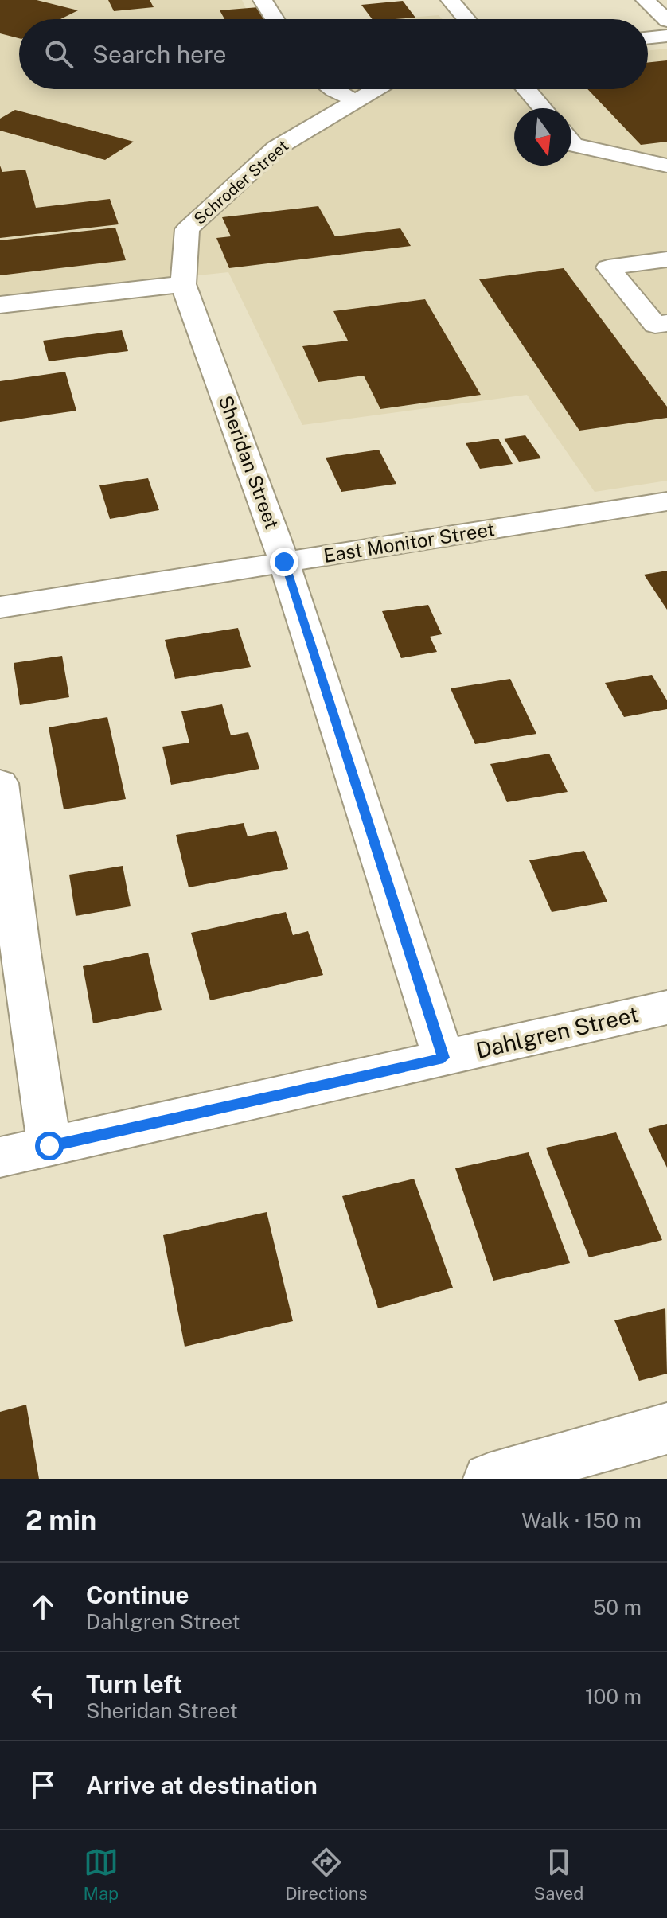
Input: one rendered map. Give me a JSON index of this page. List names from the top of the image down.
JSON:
{
  "streets": {
    "street": [
      "Schroder Street",
      "Sheridan Street",
      "East Monitor Street",
      "Dahlgren Street"
    ]
  },
  "crossings": [
    ["Schroder Street", "Sheridan Street"],
    ["Sheridan Street", "East Monitor Street"],
    ["Sheridan Street", "Dahlgren Street"]
  ],
  "north": "bottom",
  "page": {
    "search": "Search here",
    "heading": ["2 min", "Walk · 150 m"],
    "list": [
      ["Continue", "Dahlgren Street", "50 m"],
      ["Turn left", "Sheridan Street", "100 m"],
      "Arrive at destination"
    ],
    "nav": ["Map", "Directions", "Saved"]
  }
}
